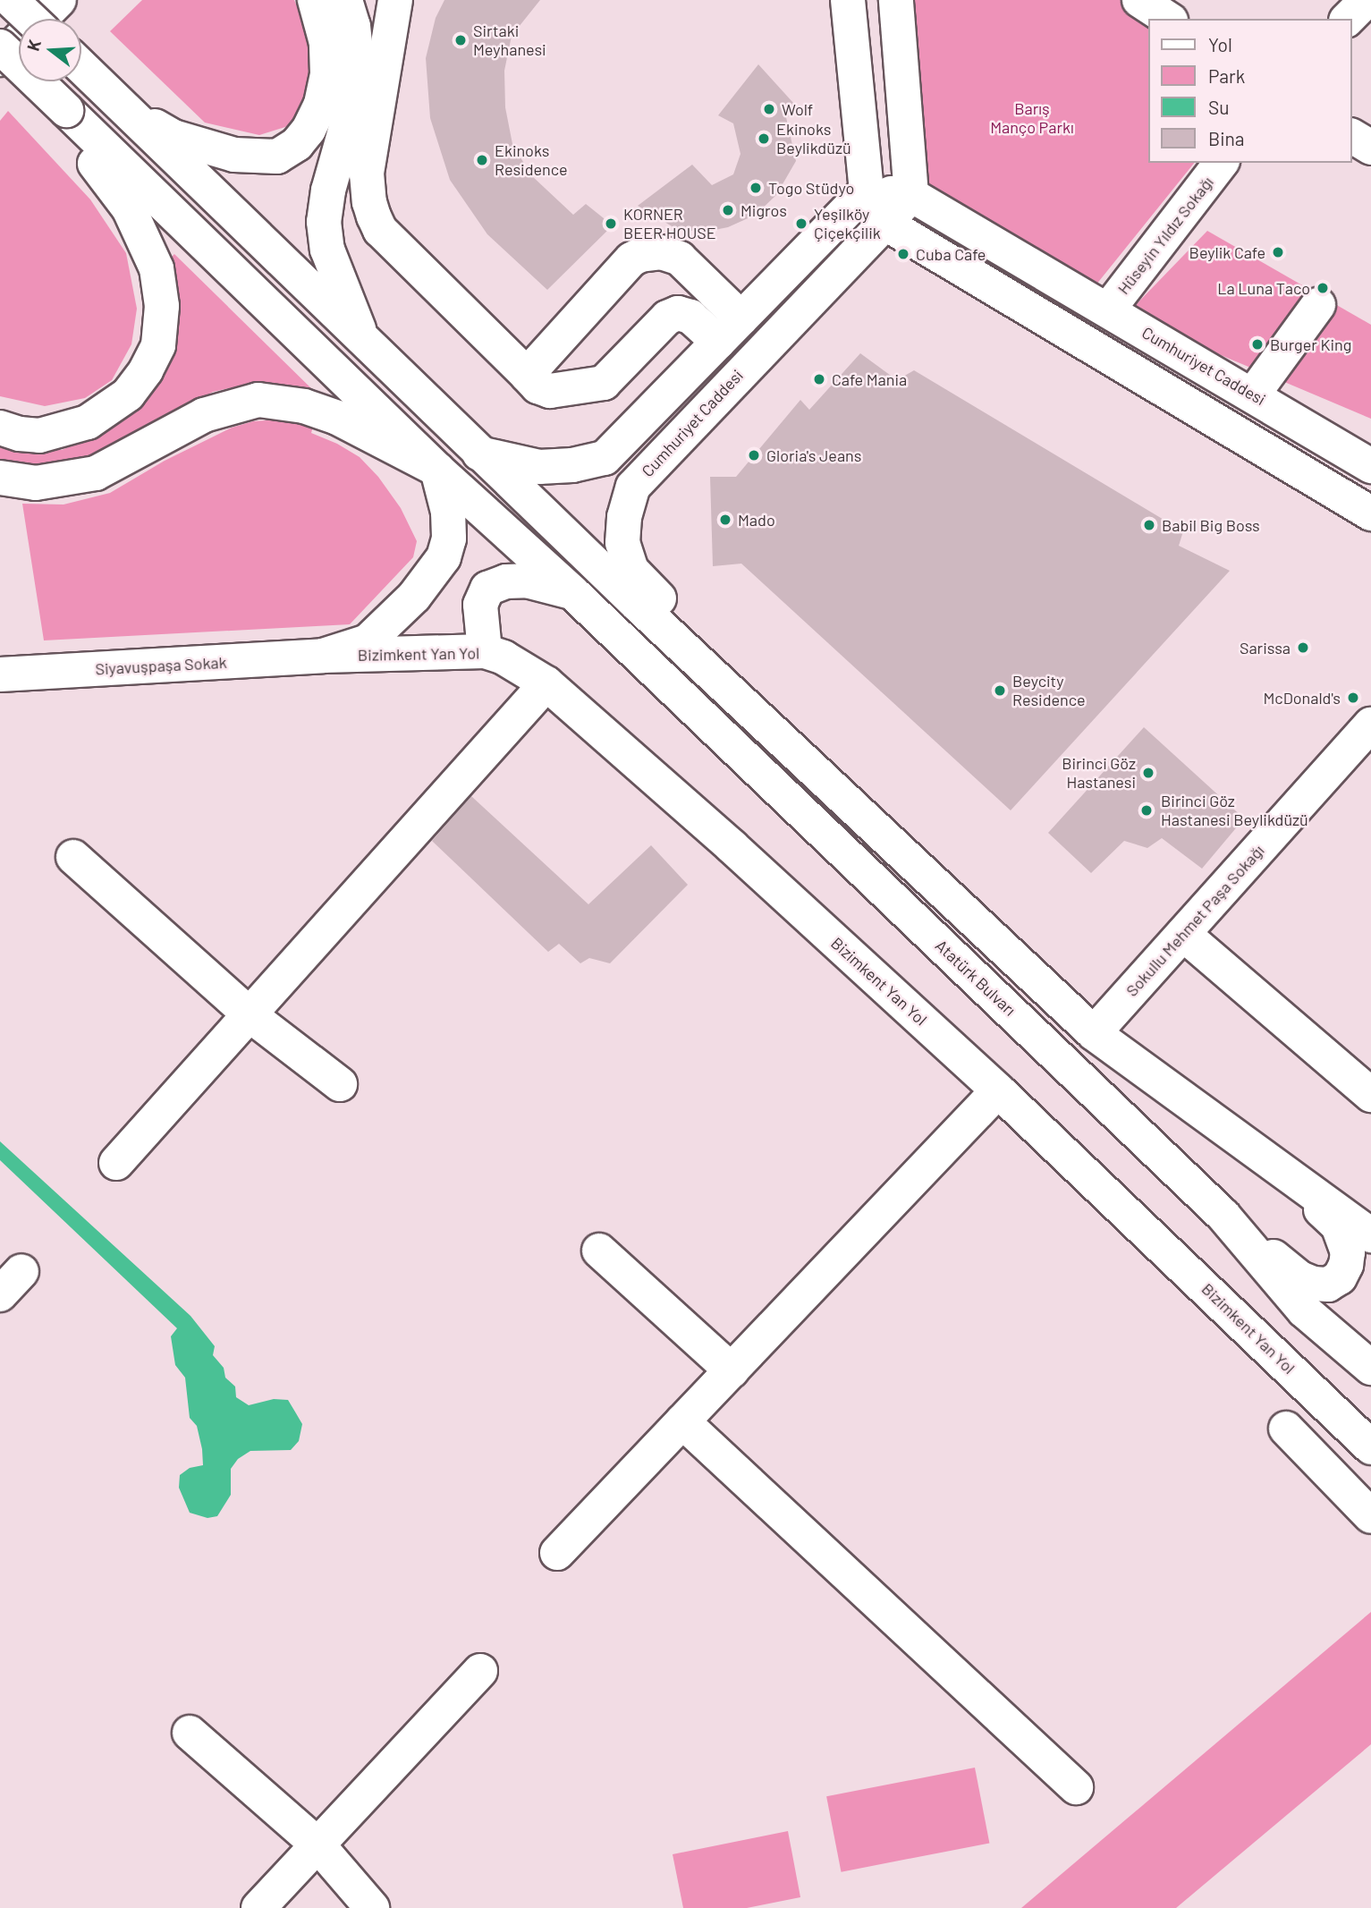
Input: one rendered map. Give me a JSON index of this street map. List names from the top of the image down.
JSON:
{
  "streets": {
    "main road": [
      "Hüseyin Yıldız Sokağı",
      "Cumhuriyet Caddesi",
      "Bizimkent Yan Yol",
      "Siyavuşpaşa Sokak",
      "Sokullu Mehmet Paşa Sokağı",
      "Atatürk Bulvarı"
    ]
  },
  "crossings": [
    ["Hüseyin Yıldız Sokağı", "Cumhuriyet Caddesi"],
    ["Bizimkent Yan Yol", "Siyavuşpaşa Sokak"]
  ],
  "parks": ["Barış Manço Parkı"],
  "places": [
    "Sirtaki Meyhanesi",
    "Wolf",
    "Ekinoks Beylikdüzü",
    "Ekinoks Residence",
    "Togo Stüdyo",
    "Migros",
    "KORNER BEER HOUSE",
    "Yeşilköy Çiçekçilik",
    "Beylik Cafe",
    "Cuba Cafe",
    "La Luna Taco",
    "Burger King",
    "Cafe Mania",
    "Gloria's Jeans",
    "Mado",
    "Babil Big Boss",
    "Sarissa",
    "Beycity Residence",
    "McDonald's",
    "Birinci Göz Hastanesi",
    "Birinci Göz Hastanesi Beylikdüzü"
  ],
  "legend": [
    "Yol",
    "Park",
    "Su",
    "Bina"
  ],
  "north": "left"
}
